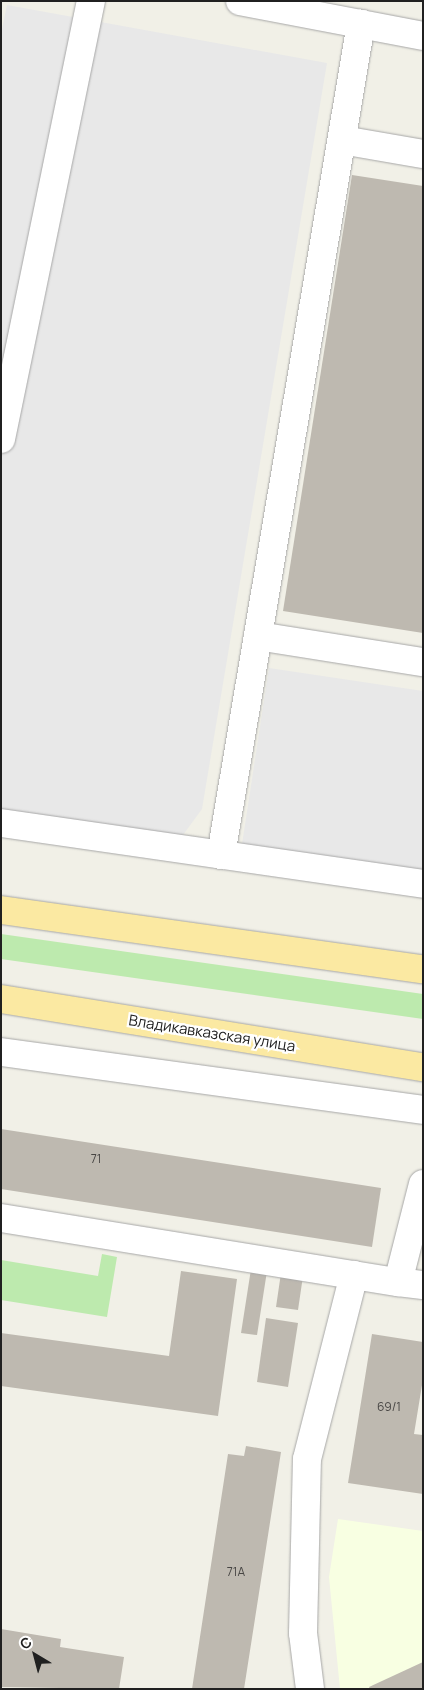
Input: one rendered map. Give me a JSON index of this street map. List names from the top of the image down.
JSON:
{
  "streets": {
    "main road": ["Владикавказская улица"]
  },
  "house_numbers": ["71", "69/1", "71А"],
  "north": "top left"
}
